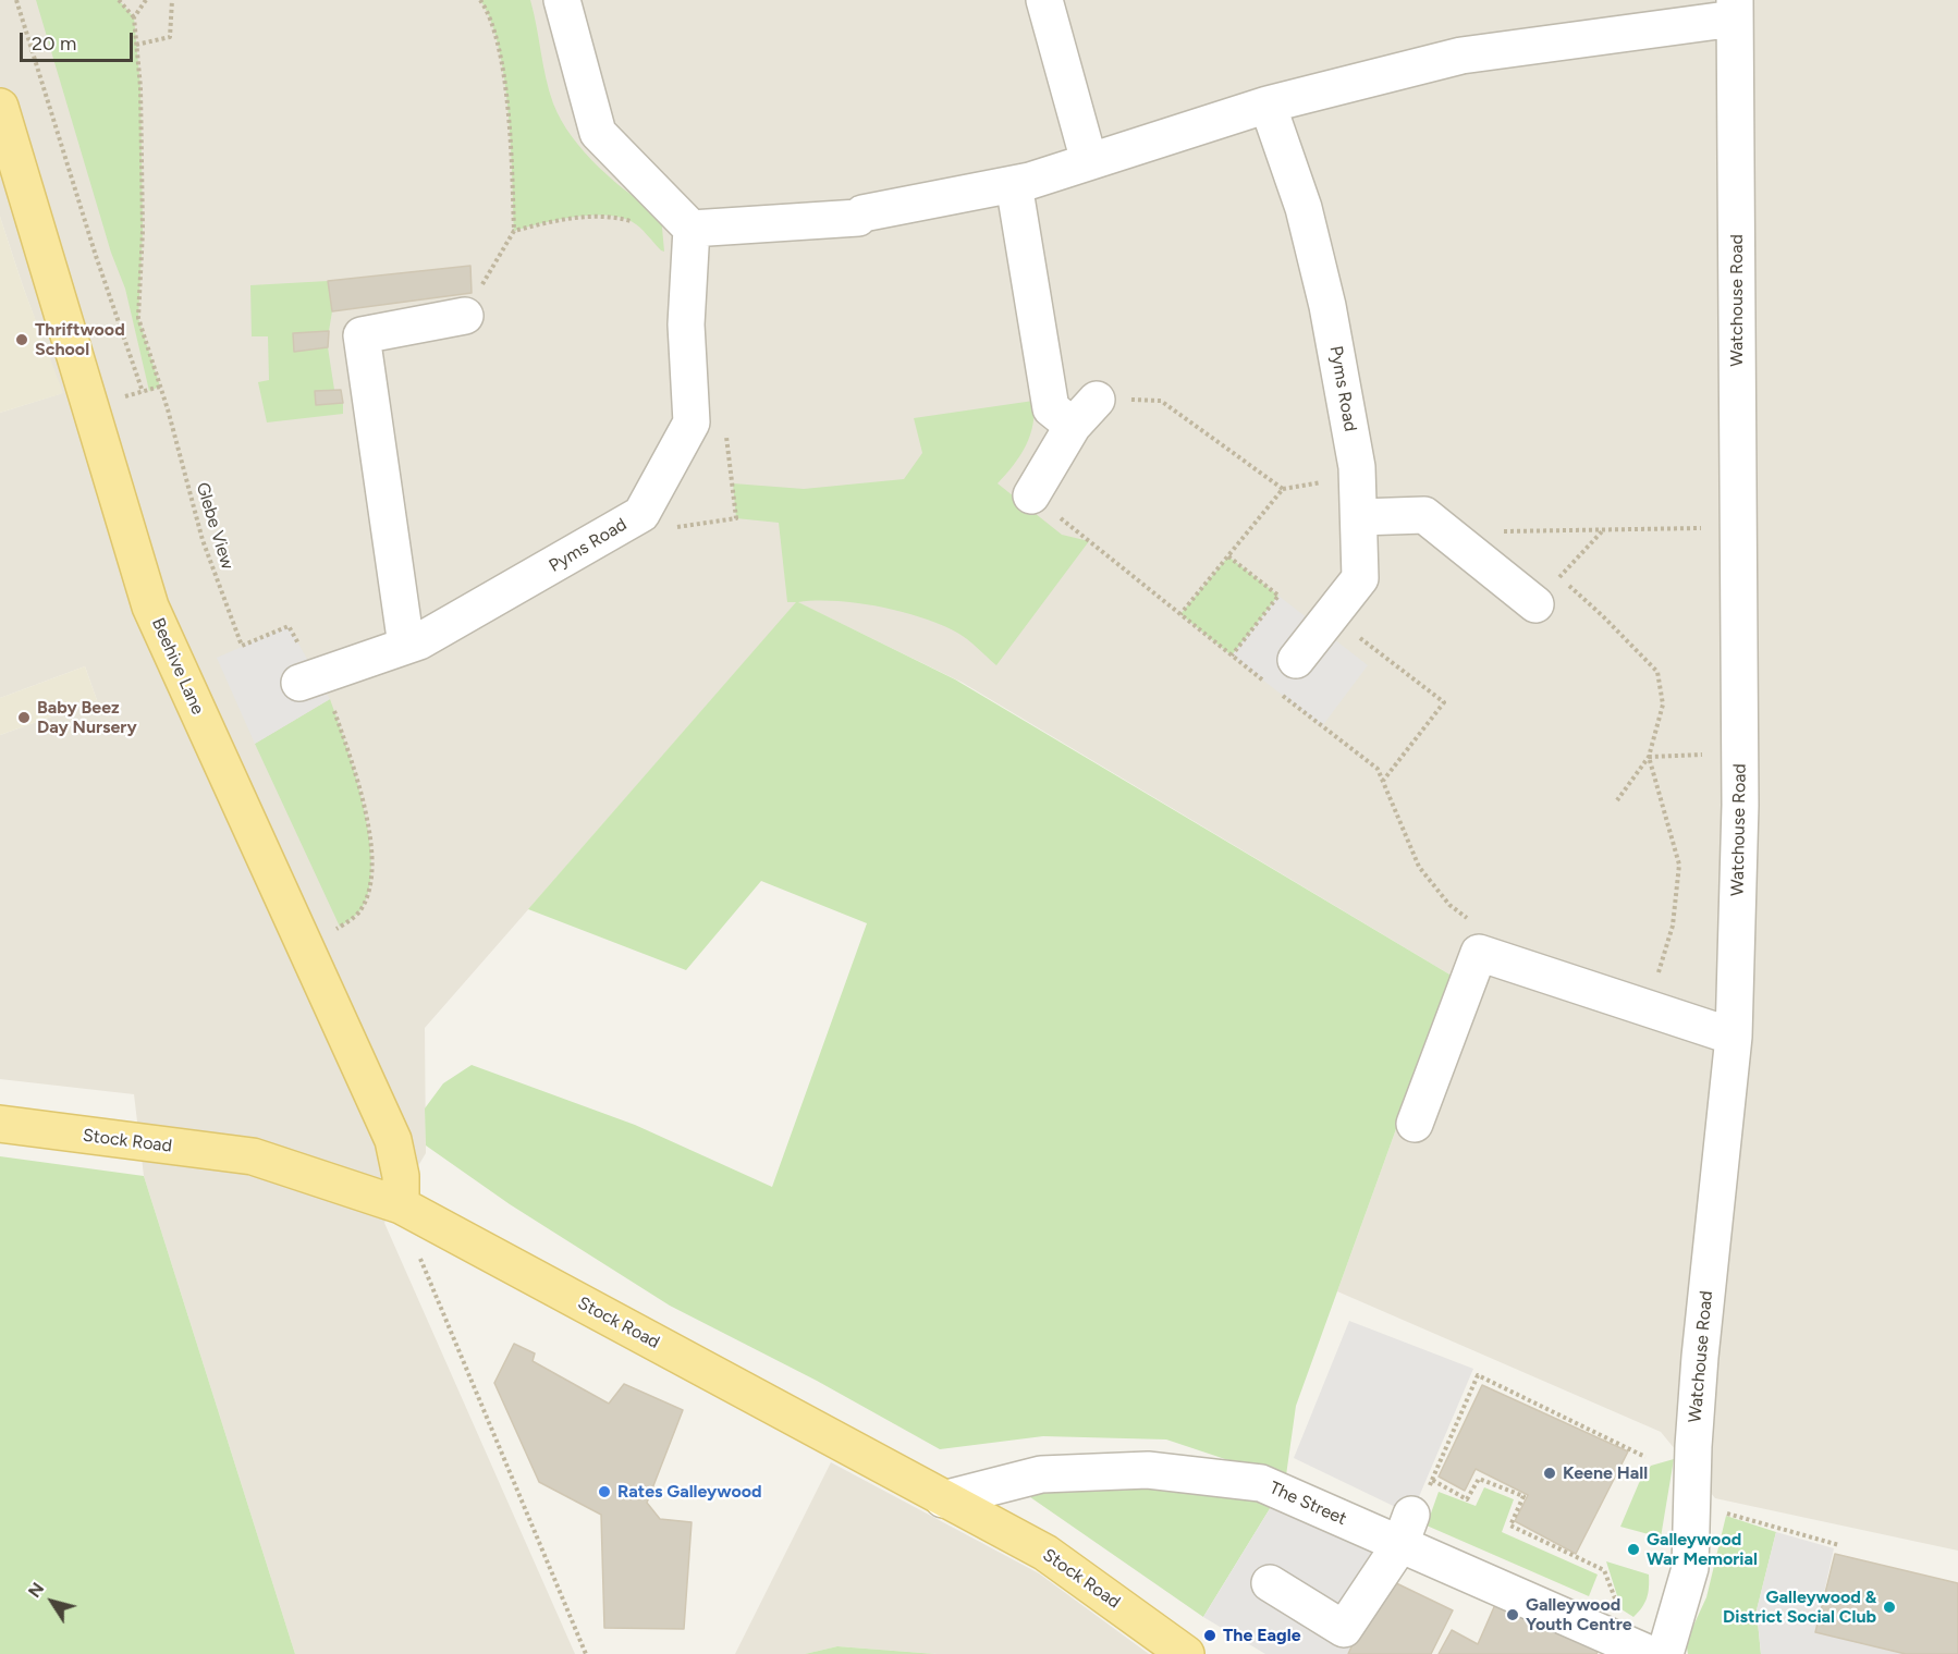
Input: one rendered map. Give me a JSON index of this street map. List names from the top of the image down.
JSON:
{
  "streets": {
    "main road": ["Beehive Lane", "Stock Road"],
    "street": ["Watchouse Road", "Pyms Road", "The Street"],
    "path": ["Glebe View"]
  },
  "crossings": [
    ["Pyms Road", "Glebe View"],
    ["Glebe View", "Beehive Lane"],
    ["Beehive Lane", "Stock Road"],
    ["Stock Road", "The Street"]
  ],
  "places": [
    "Thriftwood School",
    "Baby Beez Day Nursery",
    "Keene Hall",
    "Rates Galleywood",
    "Galleywood War Memorial",
    "Galleywood & District Social Club",
    "Galleywood Youth Centre",
    "The Eagle"
  ],
  "scale_bar": "20 m",
  "north": "top left"
}
